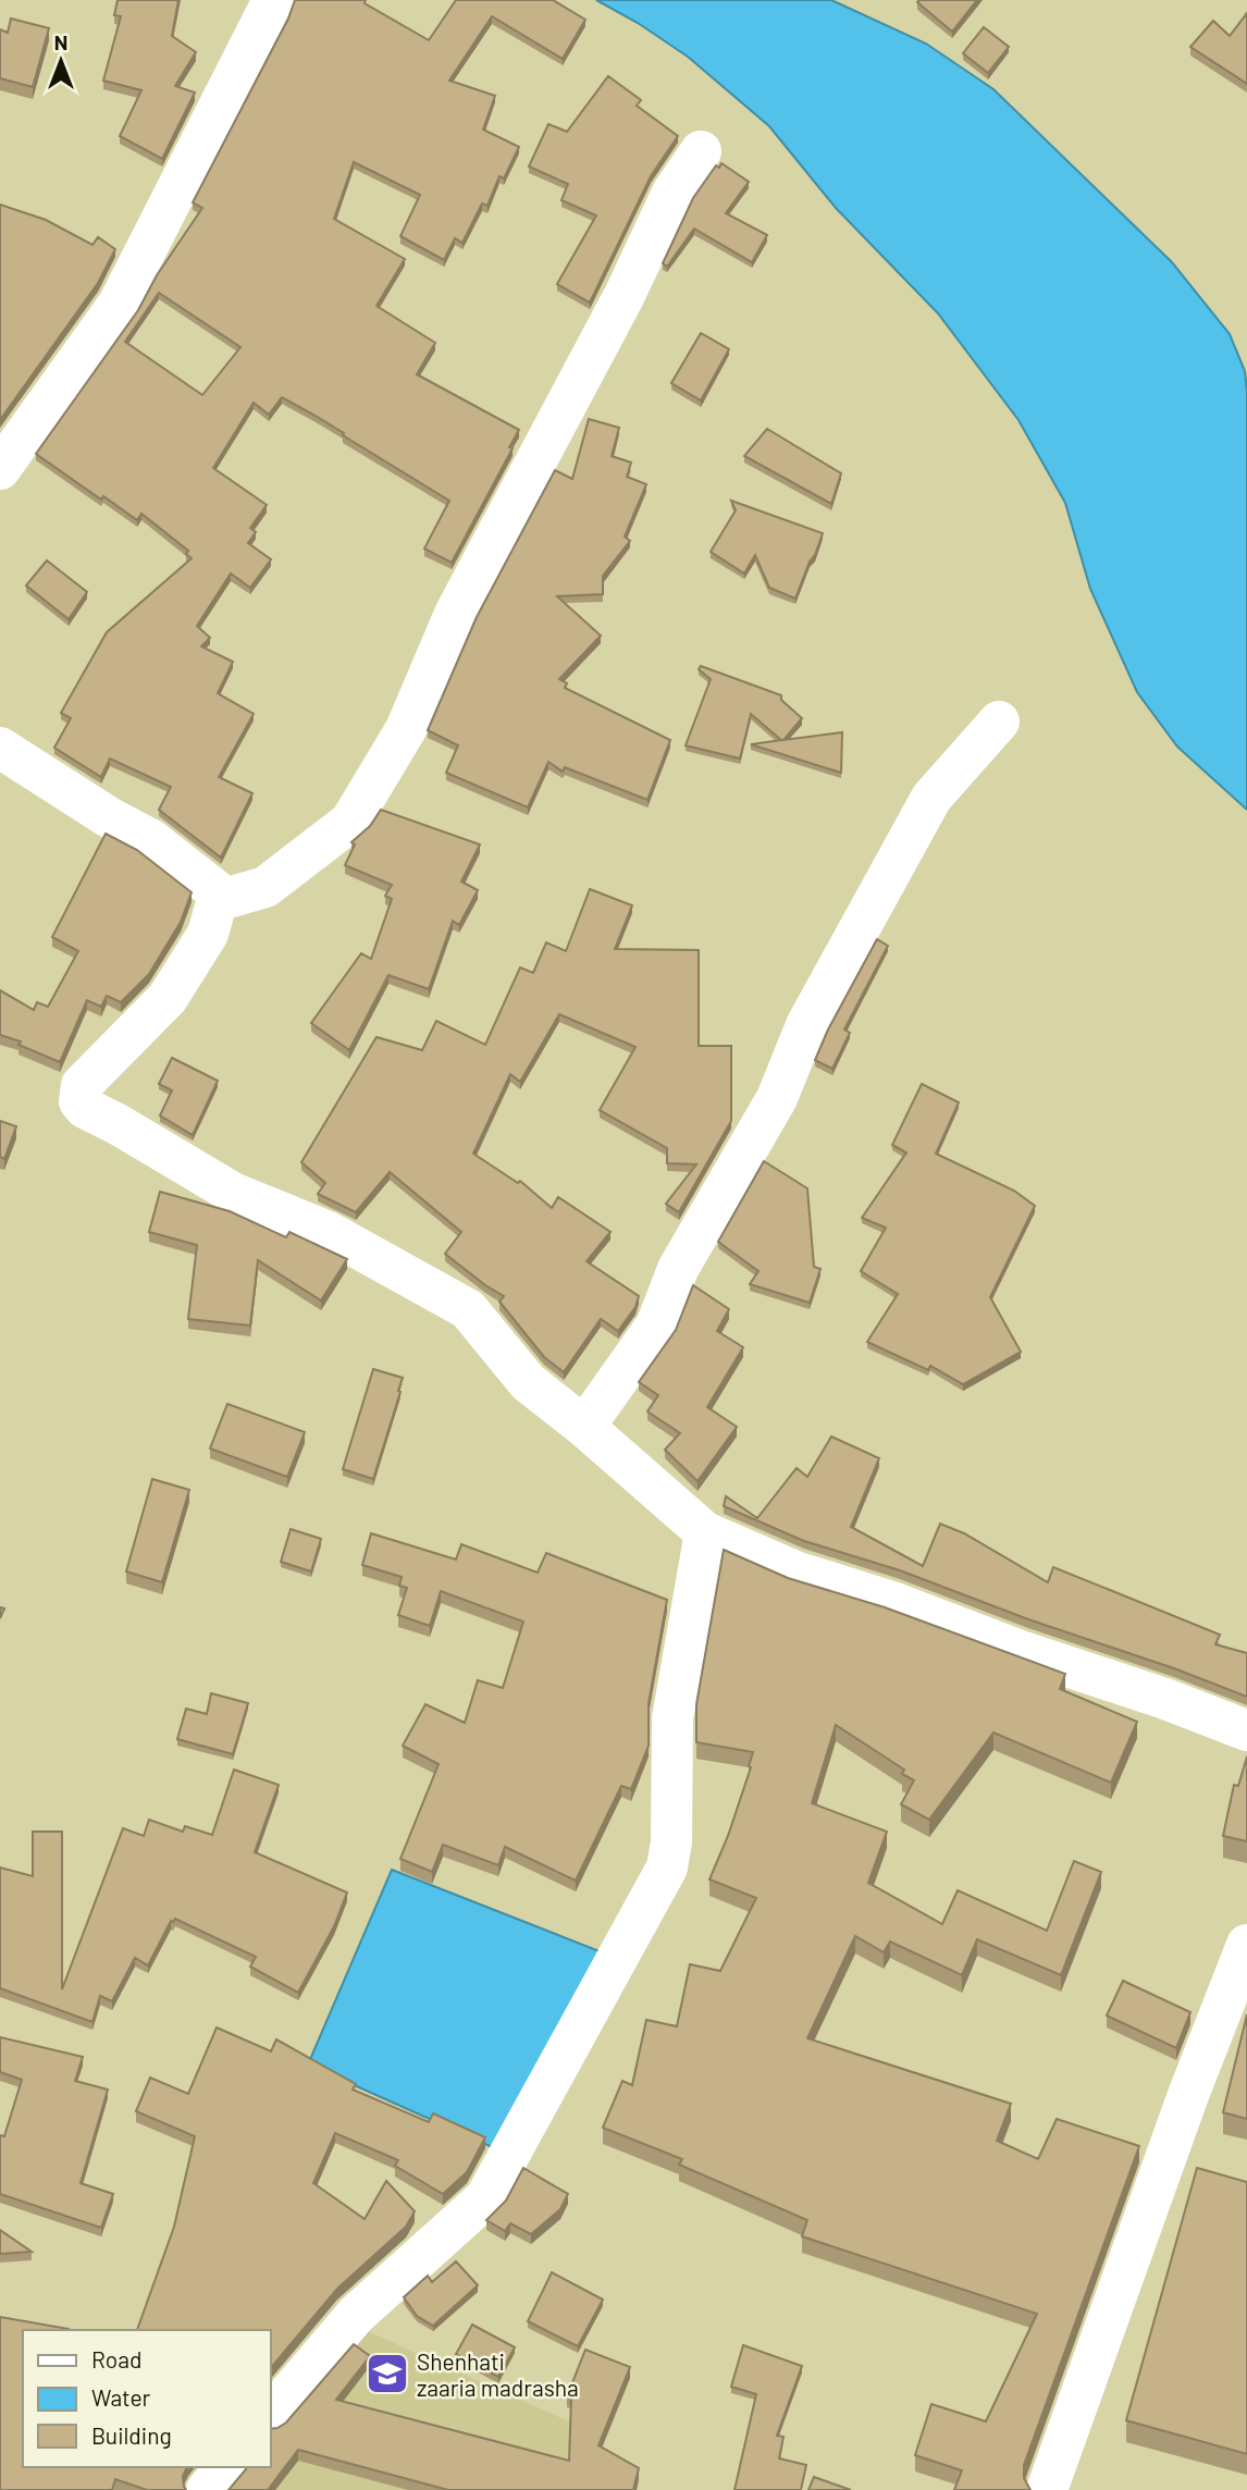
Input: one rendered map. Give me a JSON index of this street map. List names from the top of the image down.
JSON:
{
  "places": {
    "school or university": ["Shenhati zaaria madrasha"]
  },
  "legend": ["Road", "Water", "Building"],
  "north": "top"
}
